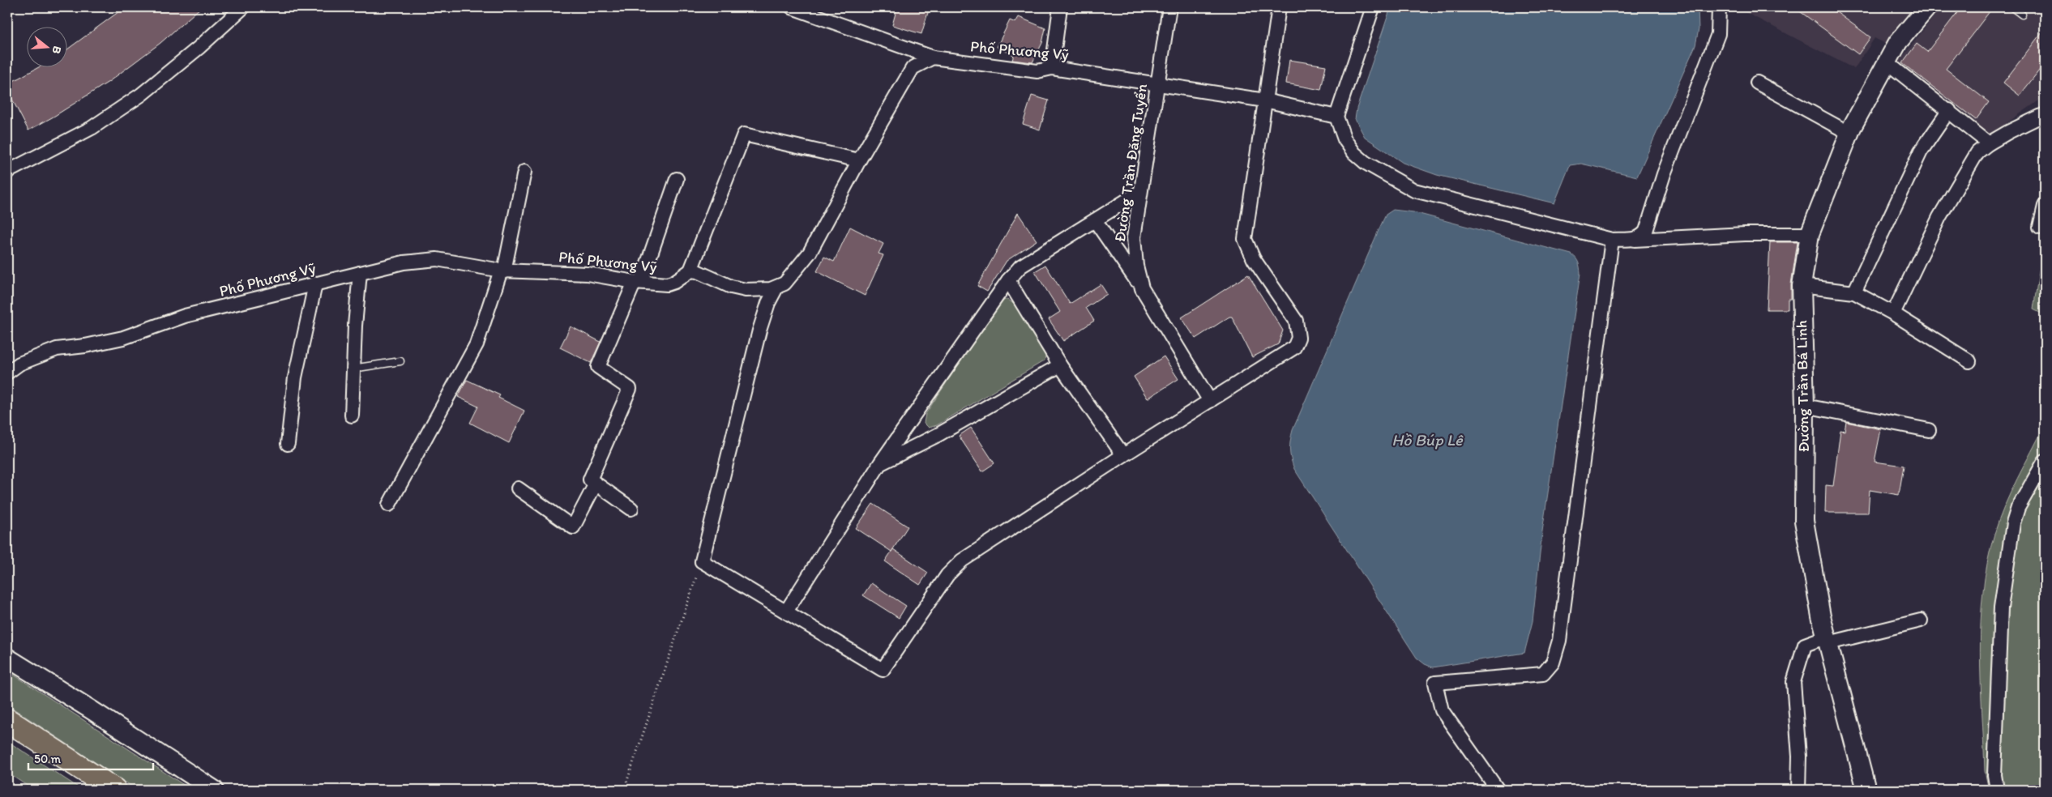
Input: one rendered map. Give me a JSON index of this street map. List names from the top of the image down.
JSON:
{
  "streets": {
    "street": ["Phố Phương Vỹ", "Đường Trần Đăng Tuyển", "Đường Trần Bá Linh"]
  },
  "crossings": [
    ["Phố Phương Vỹ", "Đường Trần Đăng Tuyển"]
  ],
  "water": ["Hồ Búp Lê"],
  "scale_bar": "50 m",
  "north": "right"
}
